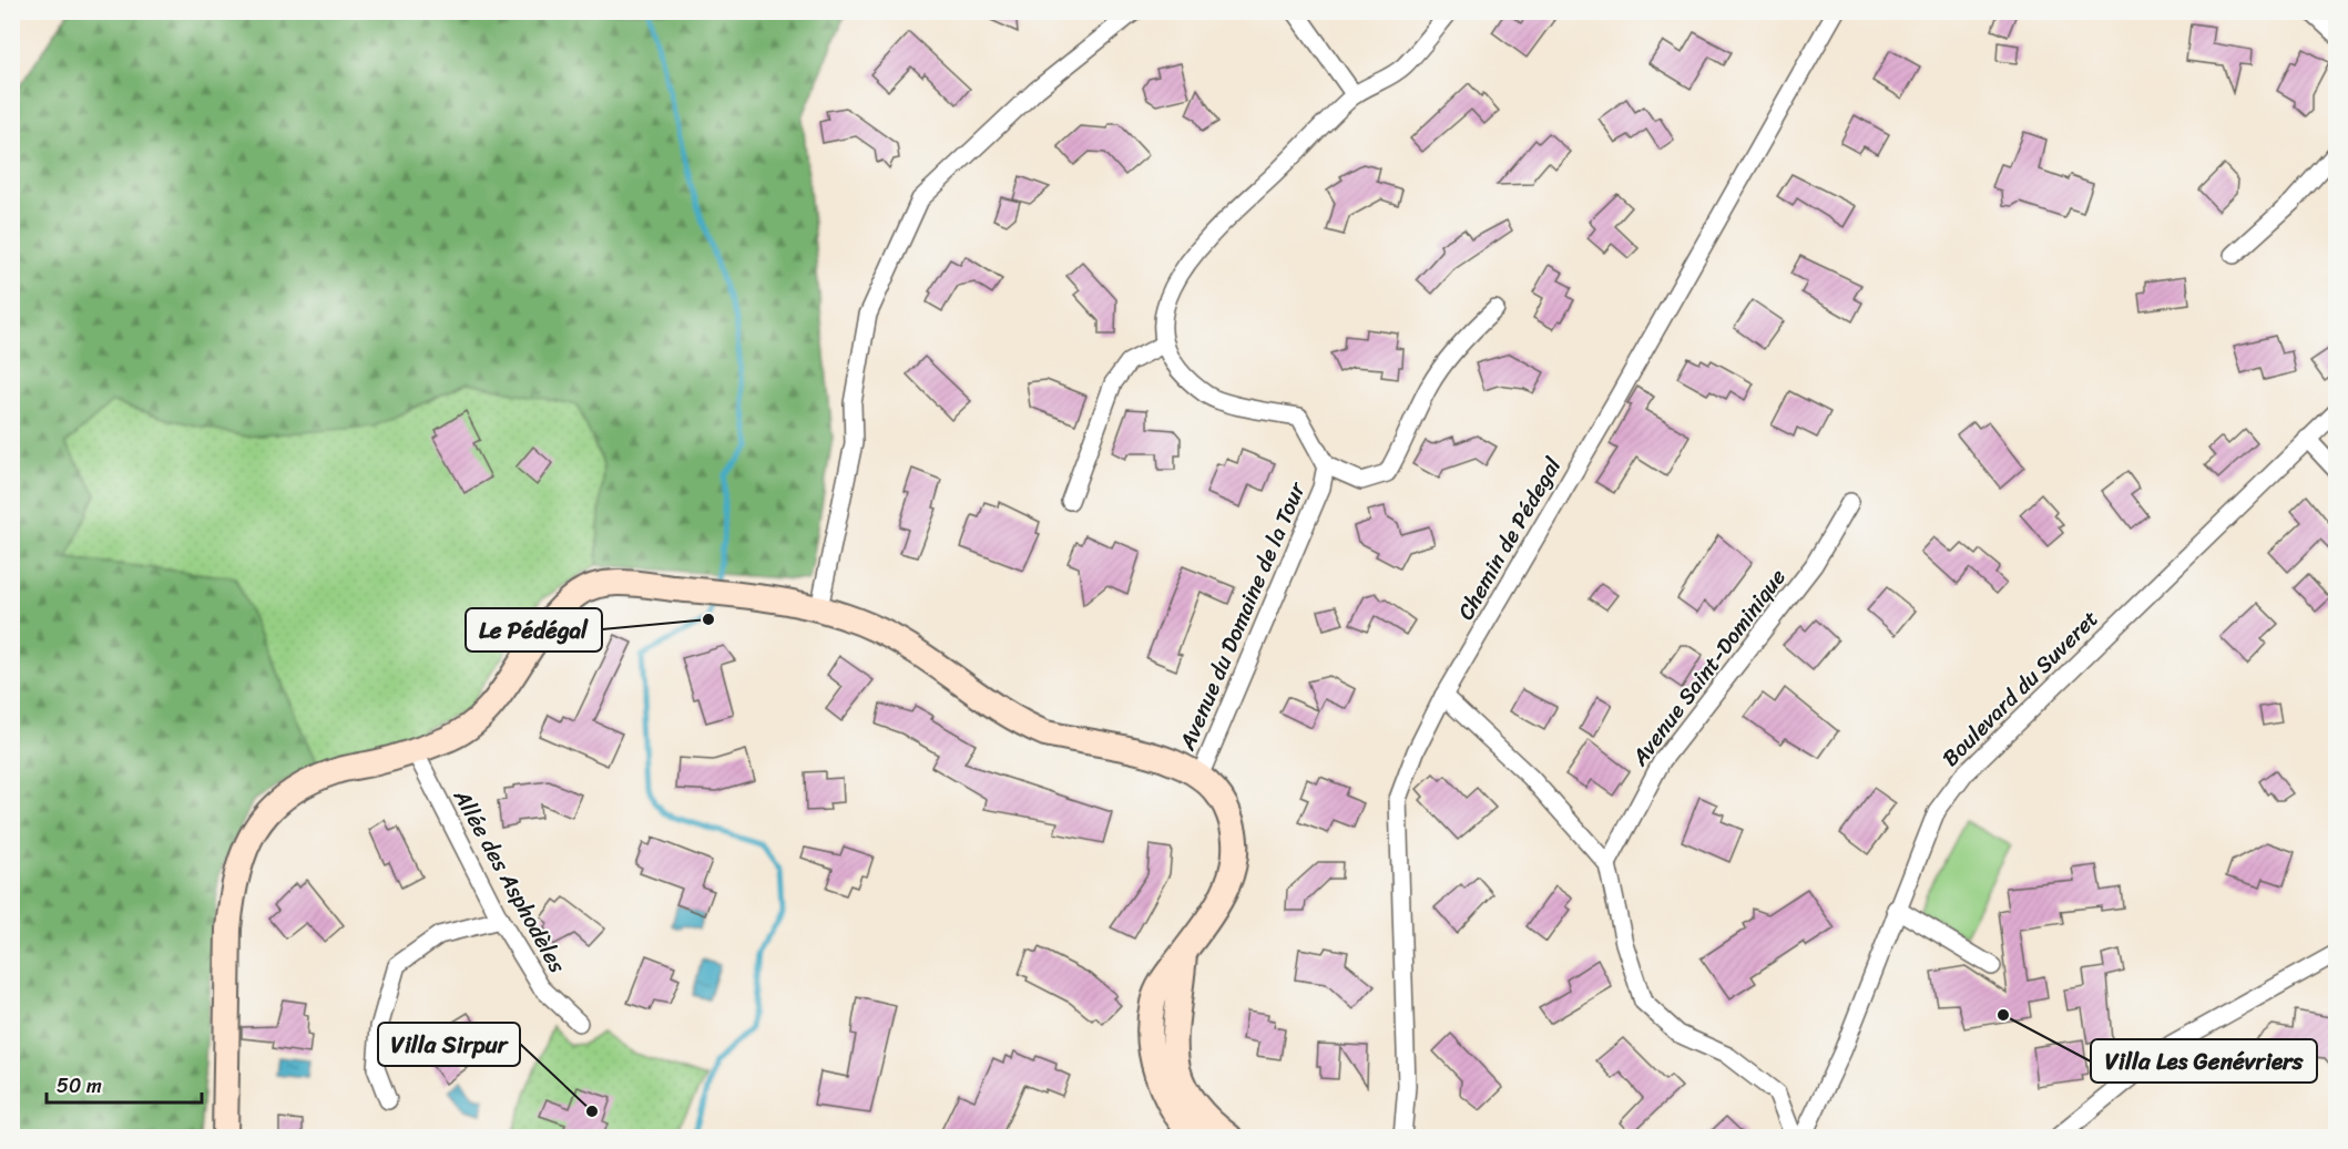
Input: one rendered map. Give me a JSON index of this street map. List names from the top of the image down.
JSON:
{
  "streets": {
    "street": [
      "Chemin de Pédegal",
      "Avenue du Domaine de la Tour",
      "Avenue Saint-Dominique",
      "Boulevard du Suveret",
      "Allée des Asphodèles"
    ]
  },
  "places": ["Le Pédégal", "Villa Les Genévriers", "Villa Sirpur"],
  "scale_bar": "50 m"
}
